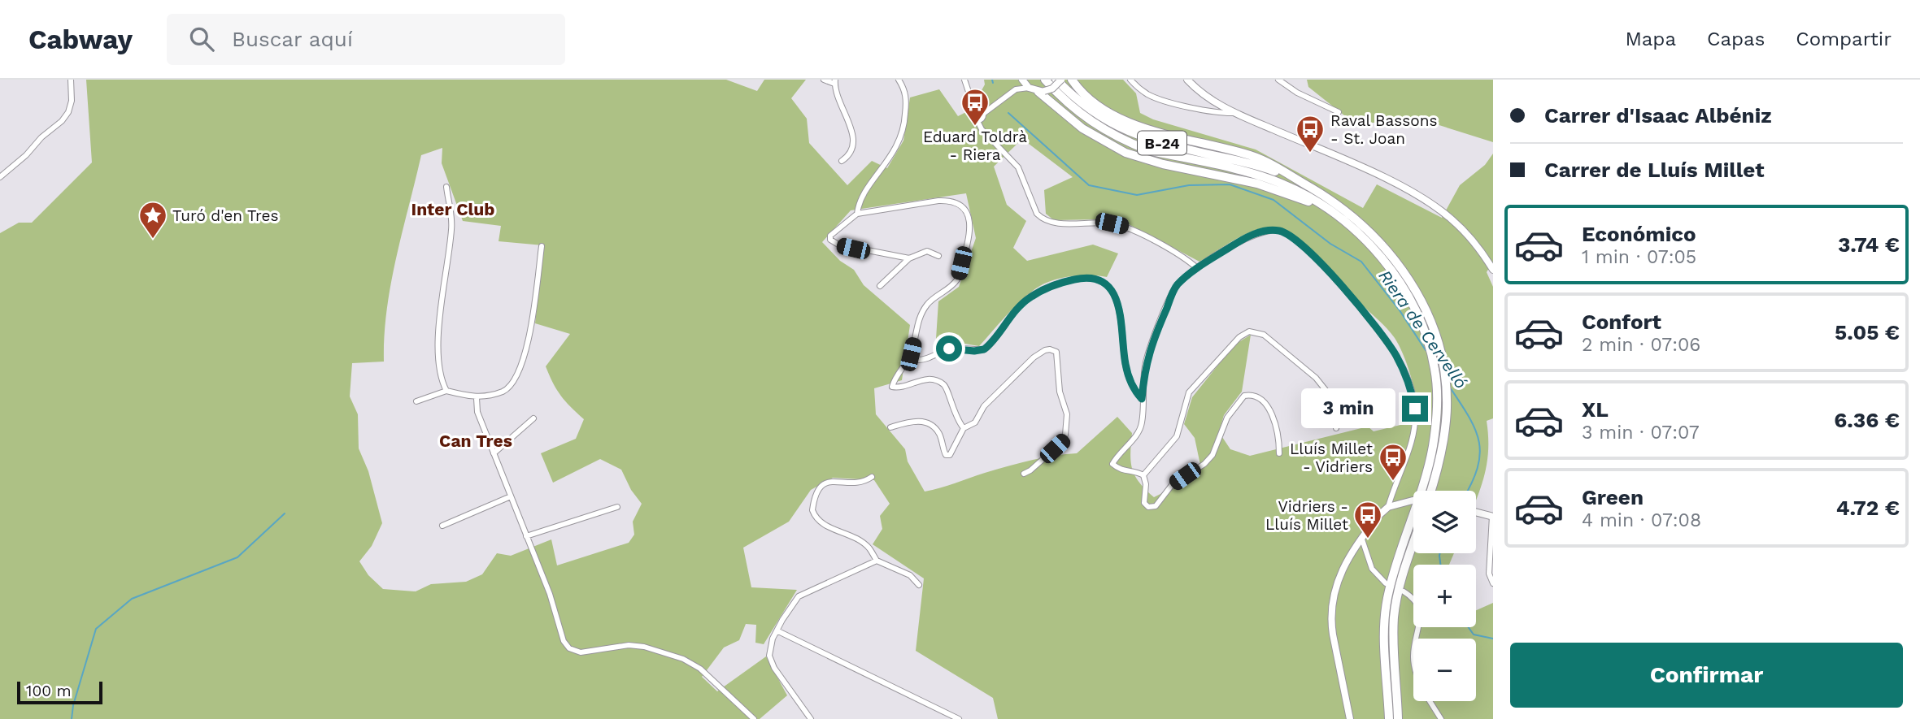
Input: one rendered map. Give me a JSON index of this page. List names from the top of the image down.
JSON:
{
  "streets": {
    "highway": ["B-24"]
  },
  "districts": ["Inter Club", "Can Tres"],
  "water": ["Riera de Cervelló"],
  "places": {
    "bus stop": [
      "Eduard Toldrà - Riera",
      "Raval Bassons - St. Joan",
      "Lluís Millet - Vidriers",
      "Vidriers - Lluís Millet"
    ],
    "place": ["Turó d'en Tres"]
  },
  "scale_bar": "100 m",
  "page": {
    "header": "Cabway",
    "search": "Buscar aquí",
    "nav": ["Mapa", "Capas", "Compartir"],
    "banner": ["Carrer d'Isaac Albéniz", "Carrer de Lluís Millet"],
    "list": [
      {
        "name": "Económico",
        "note": "1 min · 07:05",
        "value": "3.74 €"
      },
      {
        "name": "Confort",
        "note": "2 min · 07:06",
        "value": "5.05 €"
      },
      {
        "name": "XL",
        "note": "3 min · 07:07",
        "value": "6.36 €"
      },
      {
        "name": "Green",
        "note": "4 min · 07:08",
        "value": "4.72 €"
      }
    ],
    "bubble": "3 min",
    "map_buttons": ["+", "−"],
    "buttons": "Confirmar",
    "scale": "100 m"
  }
}
